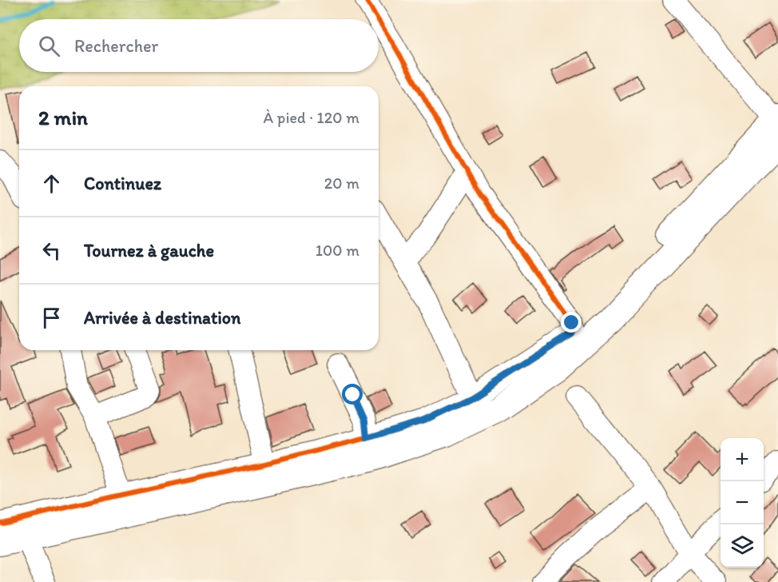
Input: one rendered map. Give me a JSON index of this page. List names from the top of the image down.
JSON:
{
  "page": {
    "search": "Rechercher",
    "heading": ["2 min", "À pied · 120 m"],
    "list": [
      ["Continuez", "20 m"],
      ["Tournez à gauche", "100 m"],
      "Arrivée à destination"
    ],
    "map_buttons": ["+", "−"]
  }
}
